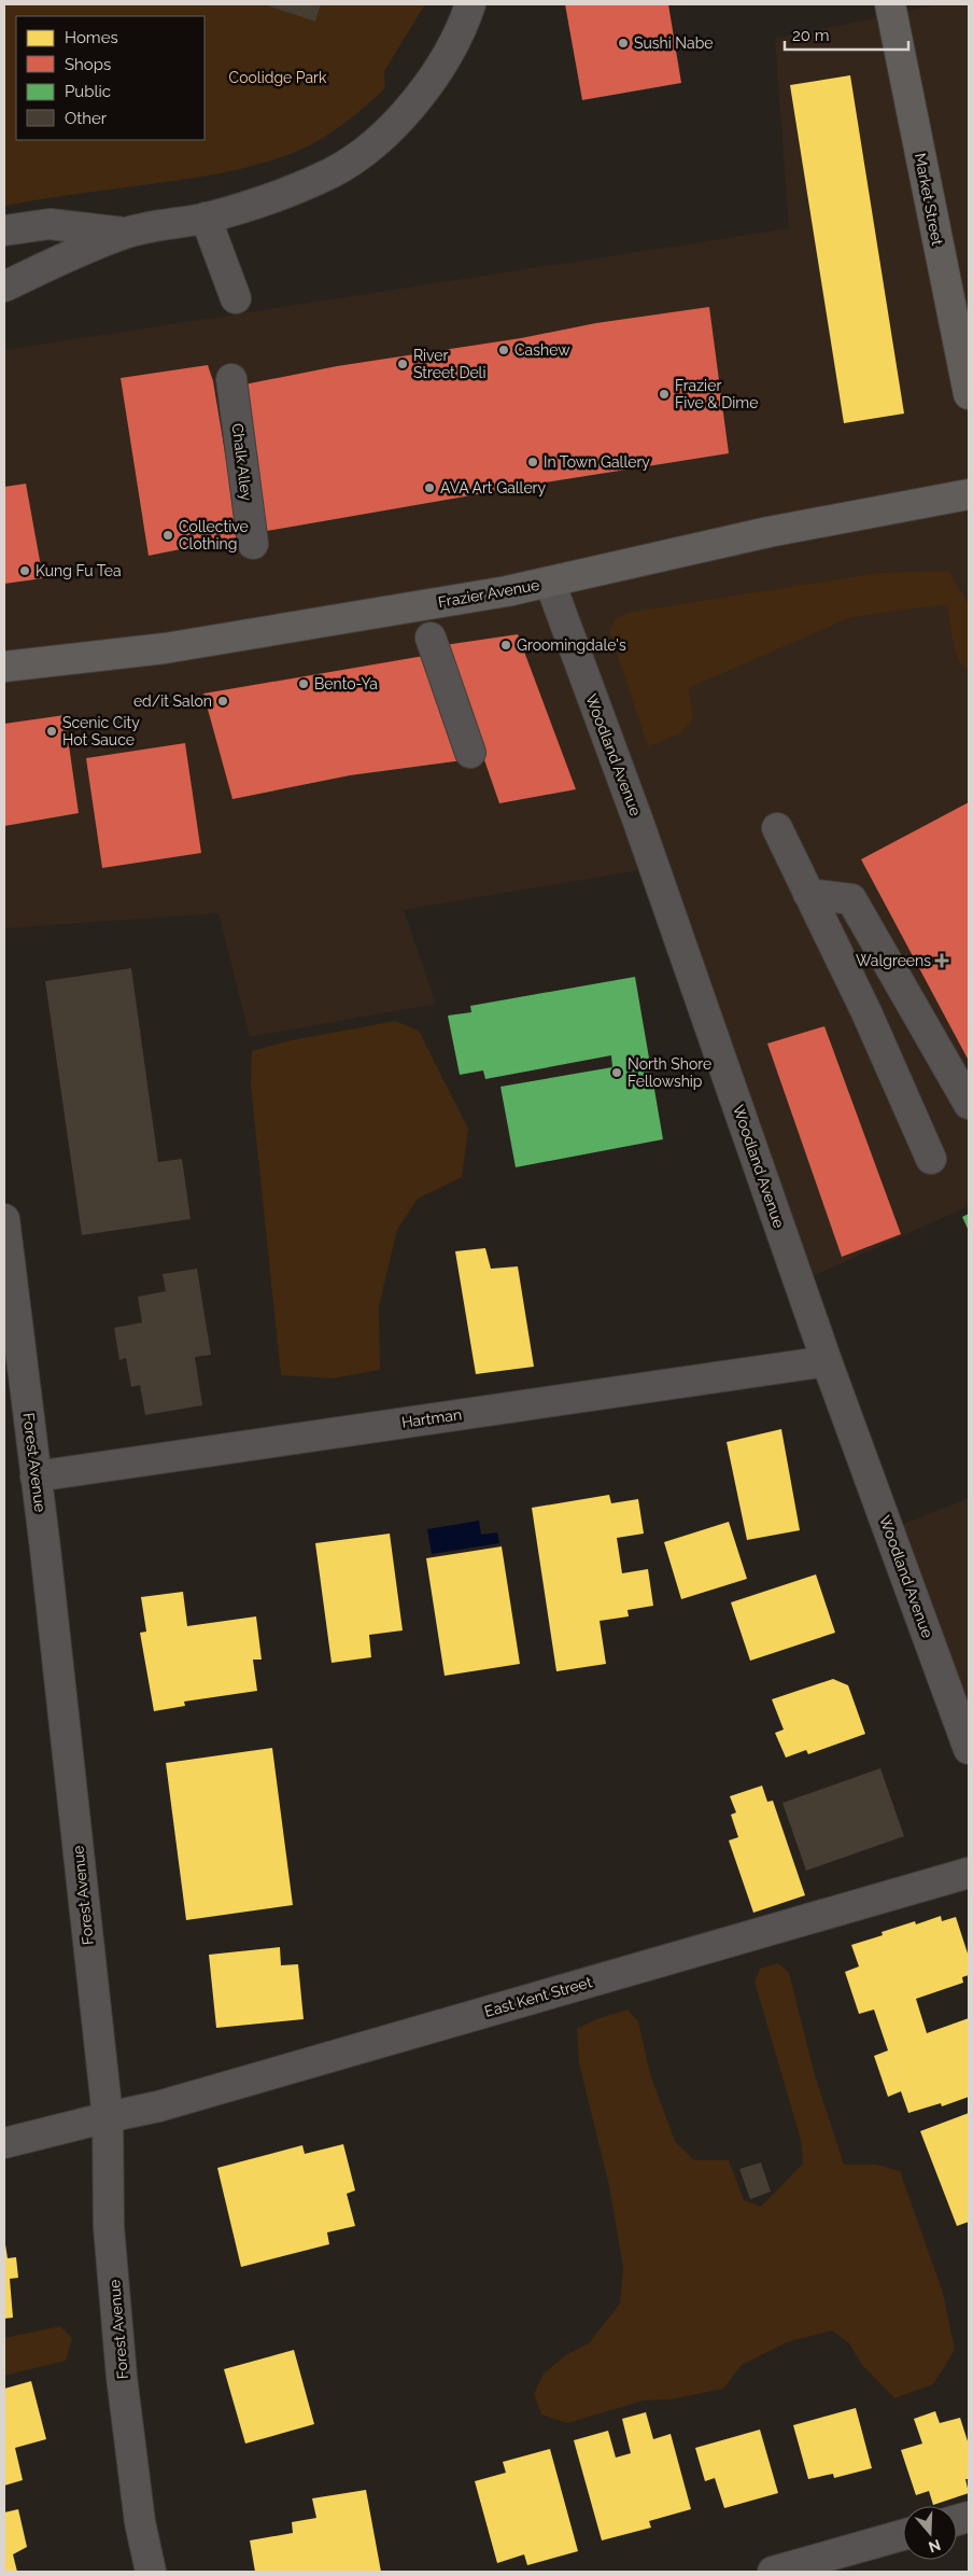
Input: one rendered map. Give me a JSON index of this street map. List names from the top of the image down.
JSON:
{
  "streets": {
    "main road": ["Market Street", "Frazier Avenue"],
    "street": [
      "Chalk Alley",
      "Woodland Avenue",
      "Hartman",
      "Forest Avenue",
      "East Kent Street"
    ]
  },
  "crossings": [
    ["Frazier Avenue", "Woodland Avenue"],
    ["Woodland Avenue", "Hartman"],
    ["Hartman", "Forest Avenue"],
    ["Forest Avenue", "East Kent Street"]
  ],
  "parks": ["Coolidge Park"],
  "places": {
    "other": [
      "Sushi Nabe",
      "Cashew",
      "River Street Deli",
      "Frazier Five & Dime",
      "In Town Gallery",
      "AVA Art Gallery",
      "Collective Clothing",
      "Kung Fu Tea",
      "Groomingdale's",
      "Bento-Ya",
      "ed/it Salon",
      "Scenic City Hot Sauce",
      "North Shore Fellowship"
    ],
    "health": ["Walgreens"]
  },
  "legend": [
    "Homes",
    "Shops",
    "Public",
    "Other"
  ],
  "scale_bar": "20 m",
  "north": "bottom"
}
